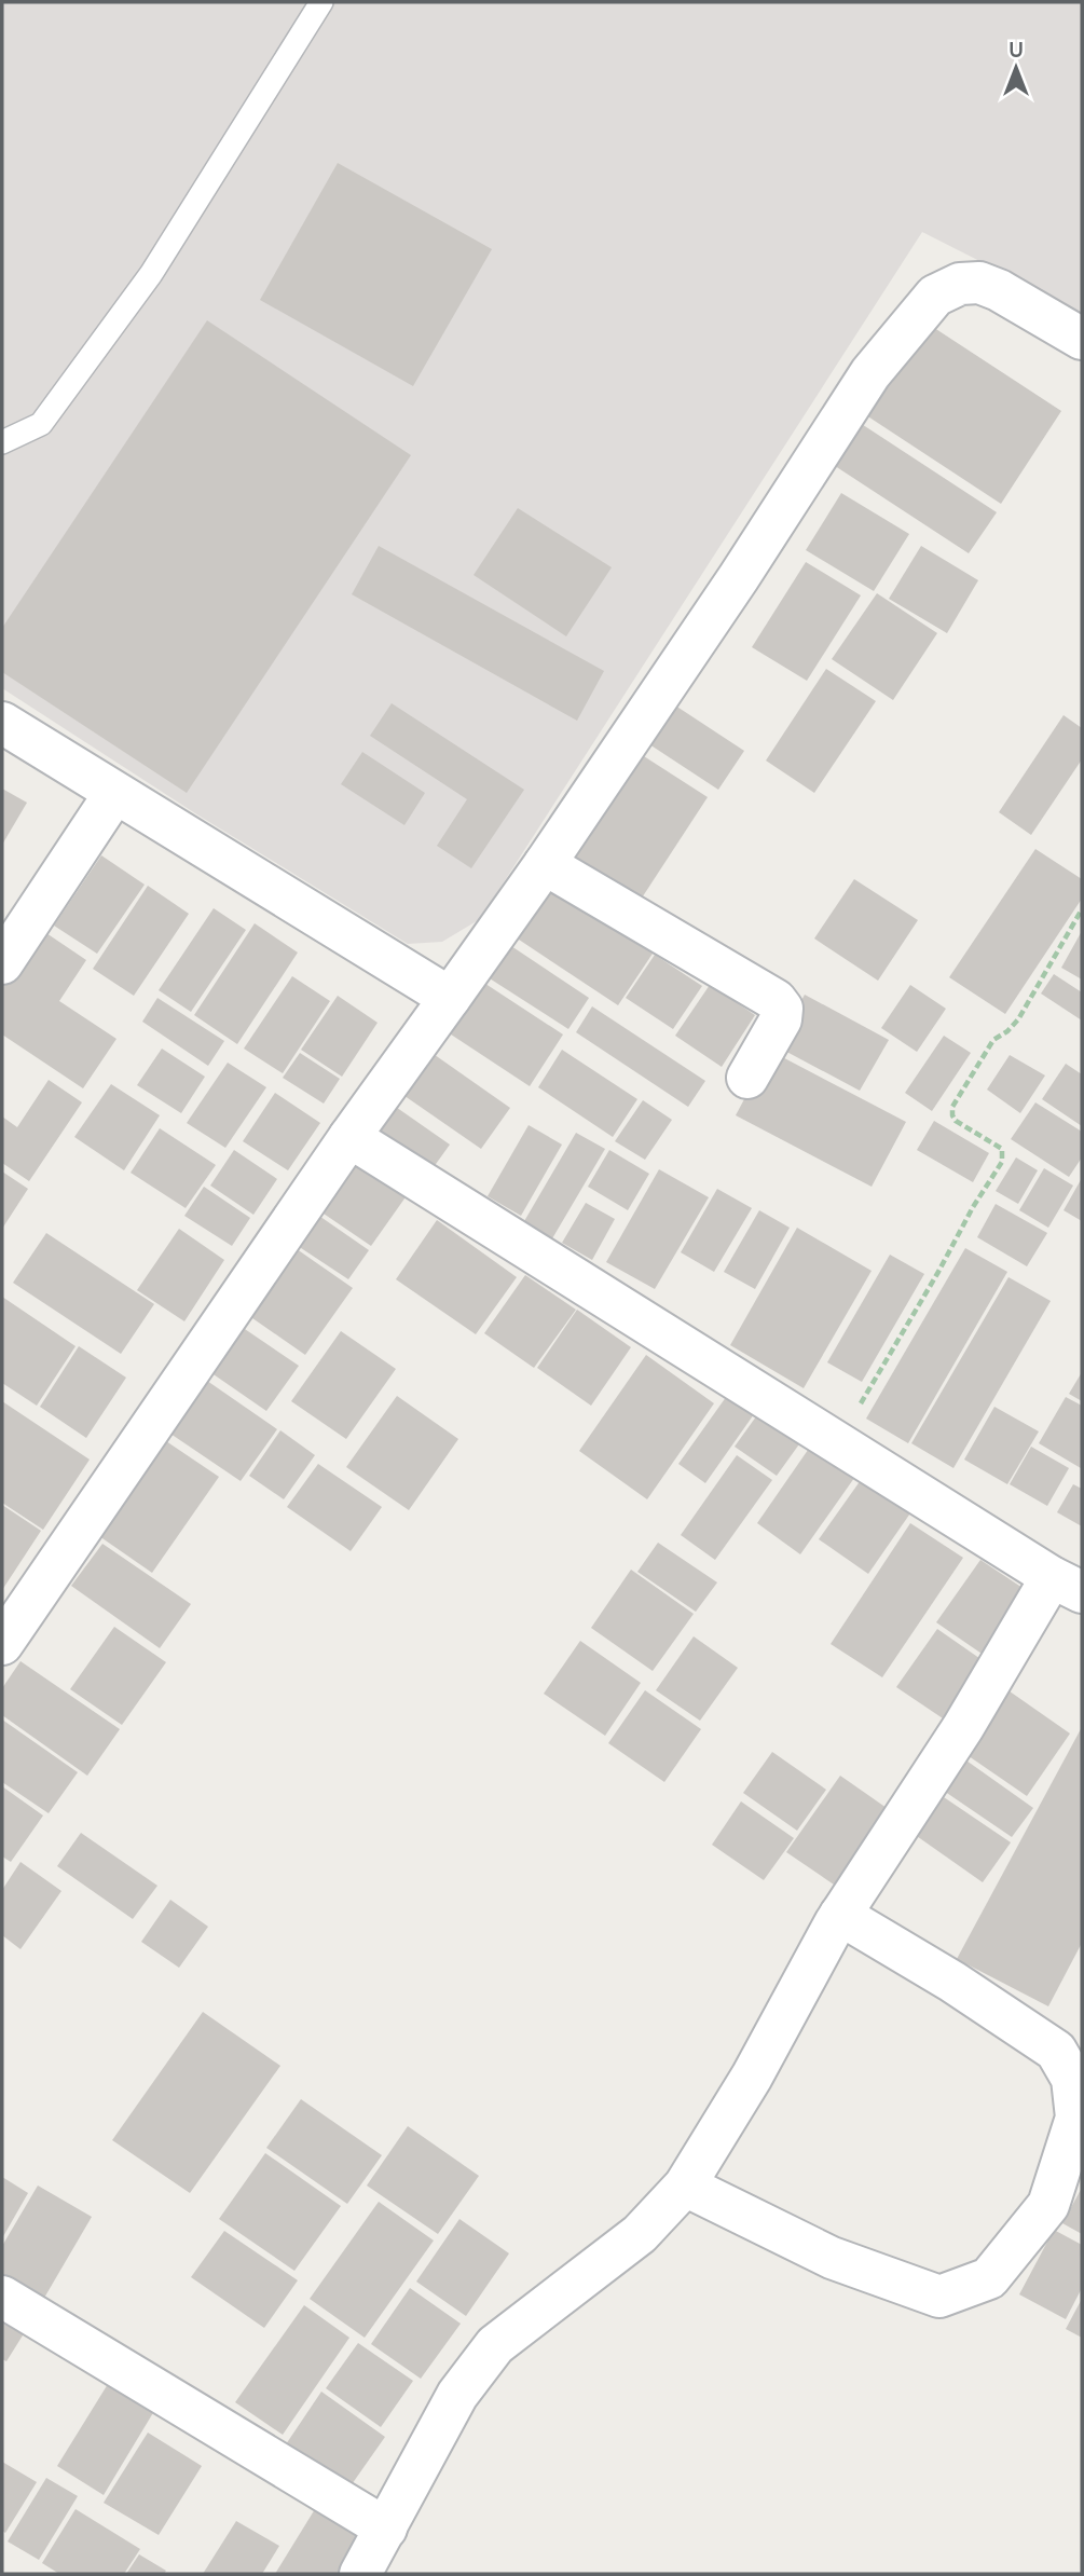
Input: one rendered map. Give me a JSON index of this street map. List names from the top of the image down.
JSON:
{
  "north": "top"
}
